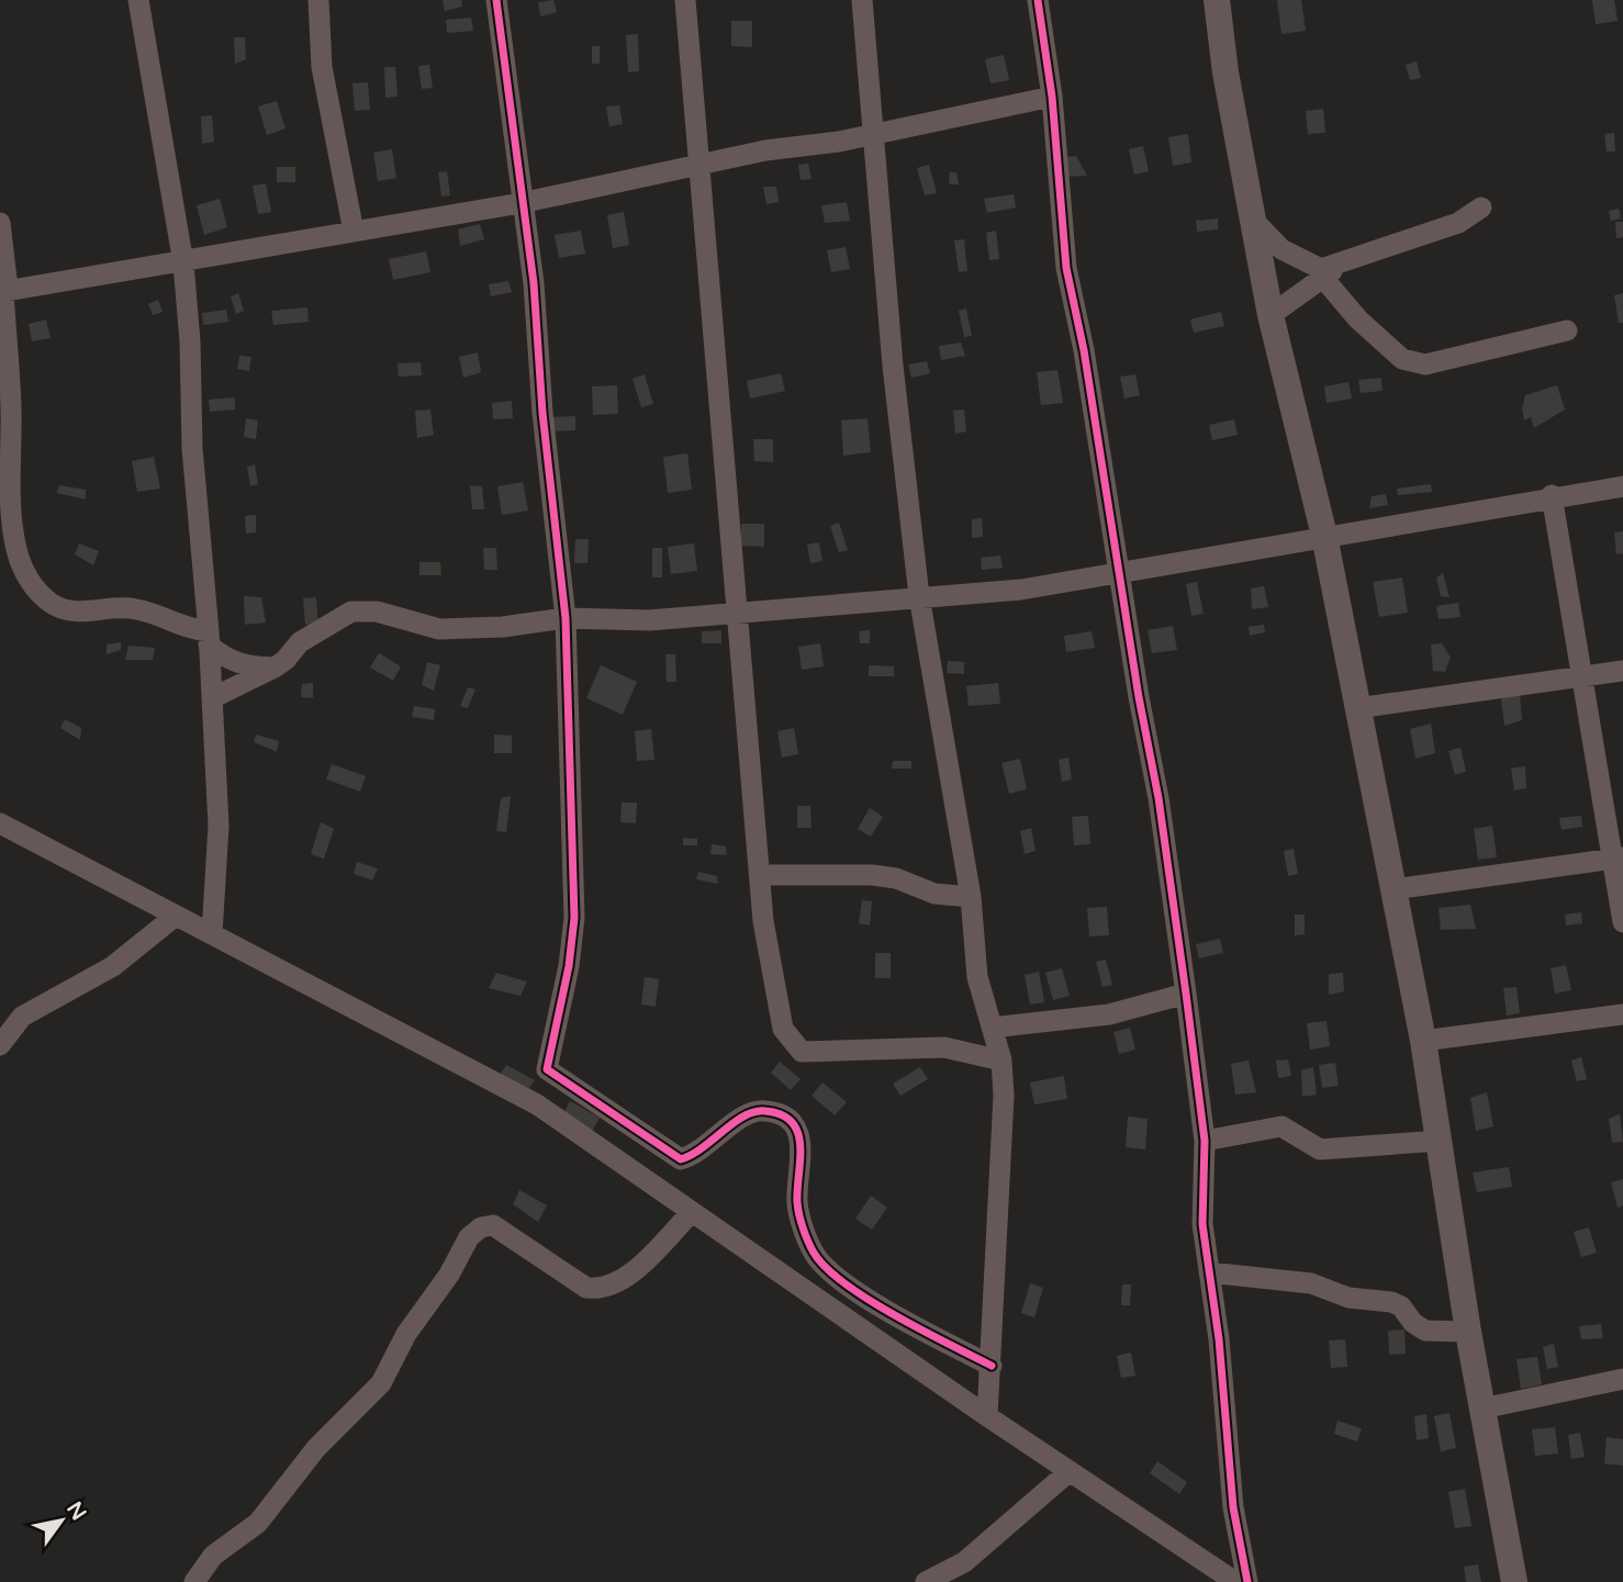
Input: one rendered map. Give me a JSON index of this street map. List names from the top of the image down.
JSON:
{
  "north": "top right"
}
